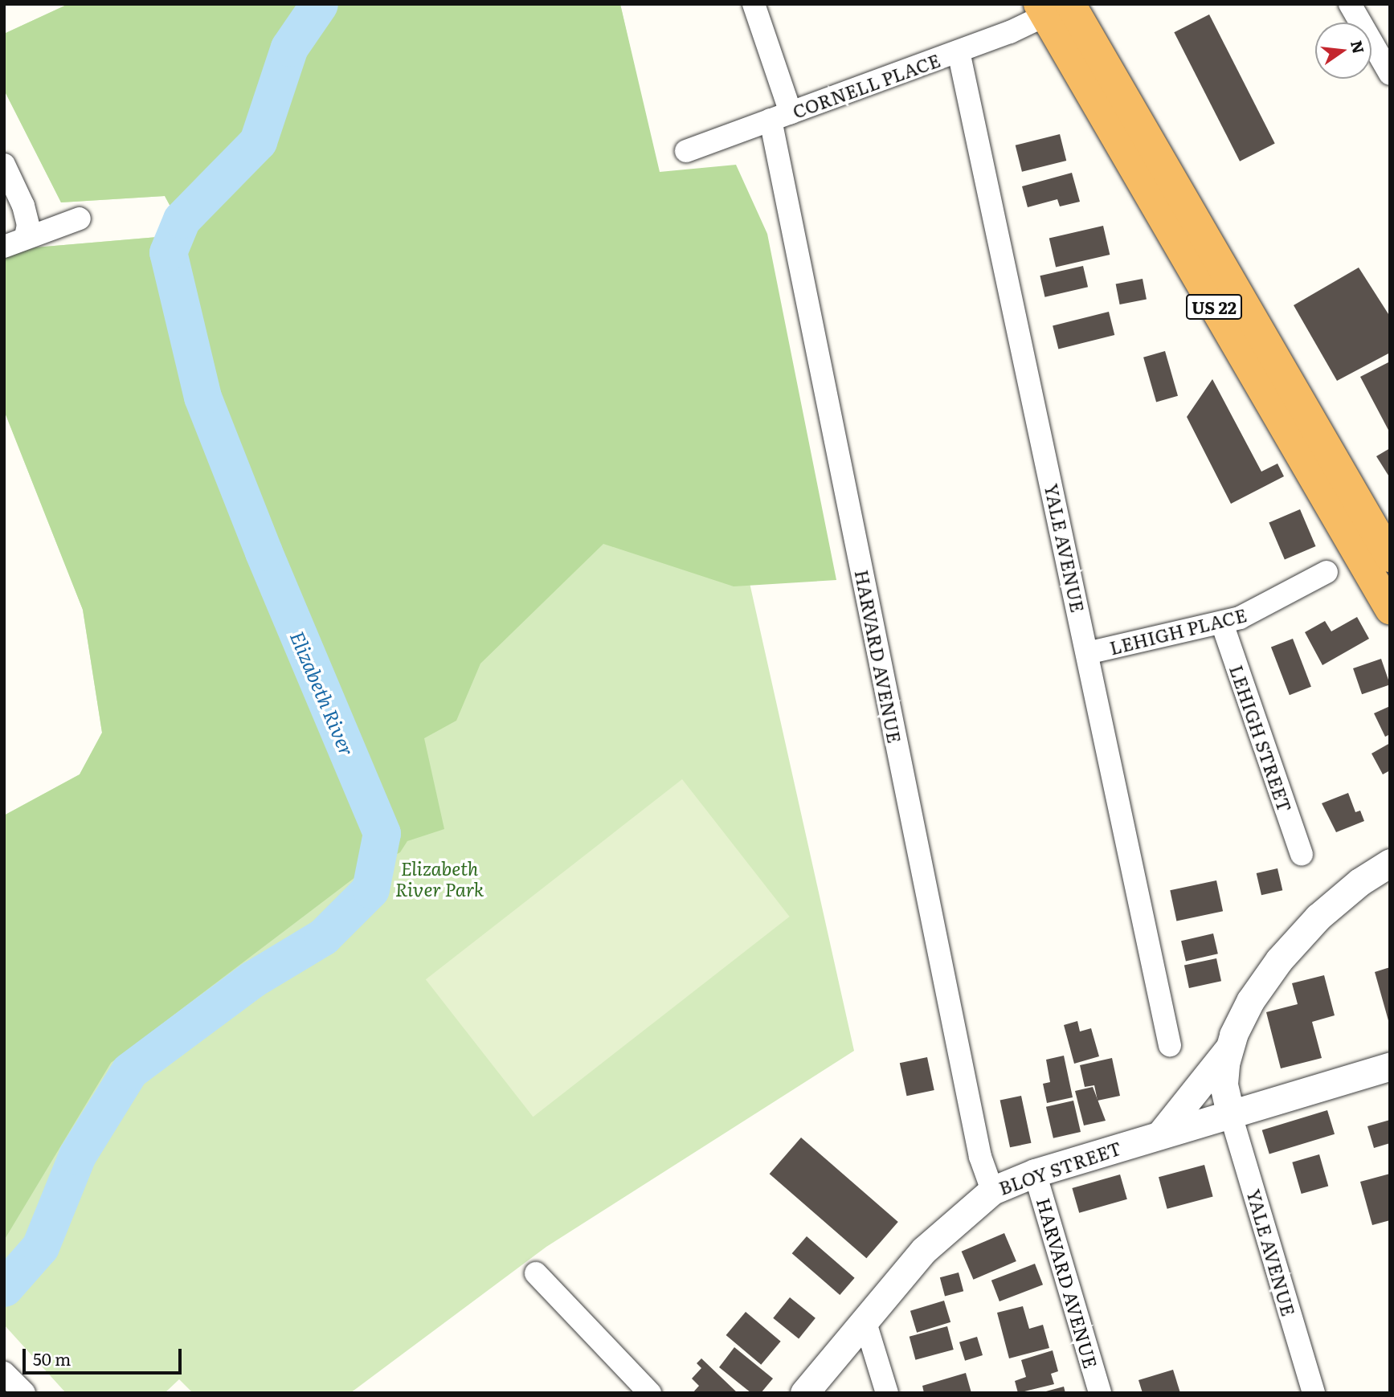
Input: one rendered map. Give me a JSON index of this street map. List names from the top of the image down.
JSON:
{
  "streets": {
    "highway": ["US 22"],
    "street": [
      "CORNELL PLACE",
      "YALE AVENUE",
      "LEHIGH PLACE",
      "HARVARD AVENUE",
      "LEHIGH STREET",
      "BLOY STREET"
    ]
  },
  "crossings": [
    ["CORNELL PLACE", "US 22"],
    ["CORNELL PLACE", "YALE AVENUE"],
    ["CORNELL PLACE", "HARVARD AVENUE"],
    ["YALE AVENUE", "LEHIGH PLACE"],
    ["YALE AVENUE", "BLOY STREET"],
    ["LEHIGH PLACE", "LEHIGH STREET"],
    ["HARVARD AVENUE", "BLOY STREET"]
  ],
  "water": ["Elizabeth River"],
  "parks": ["Elizabeth River Park"],
  "scale_bar": "50 m",
  "north": "right"
}
